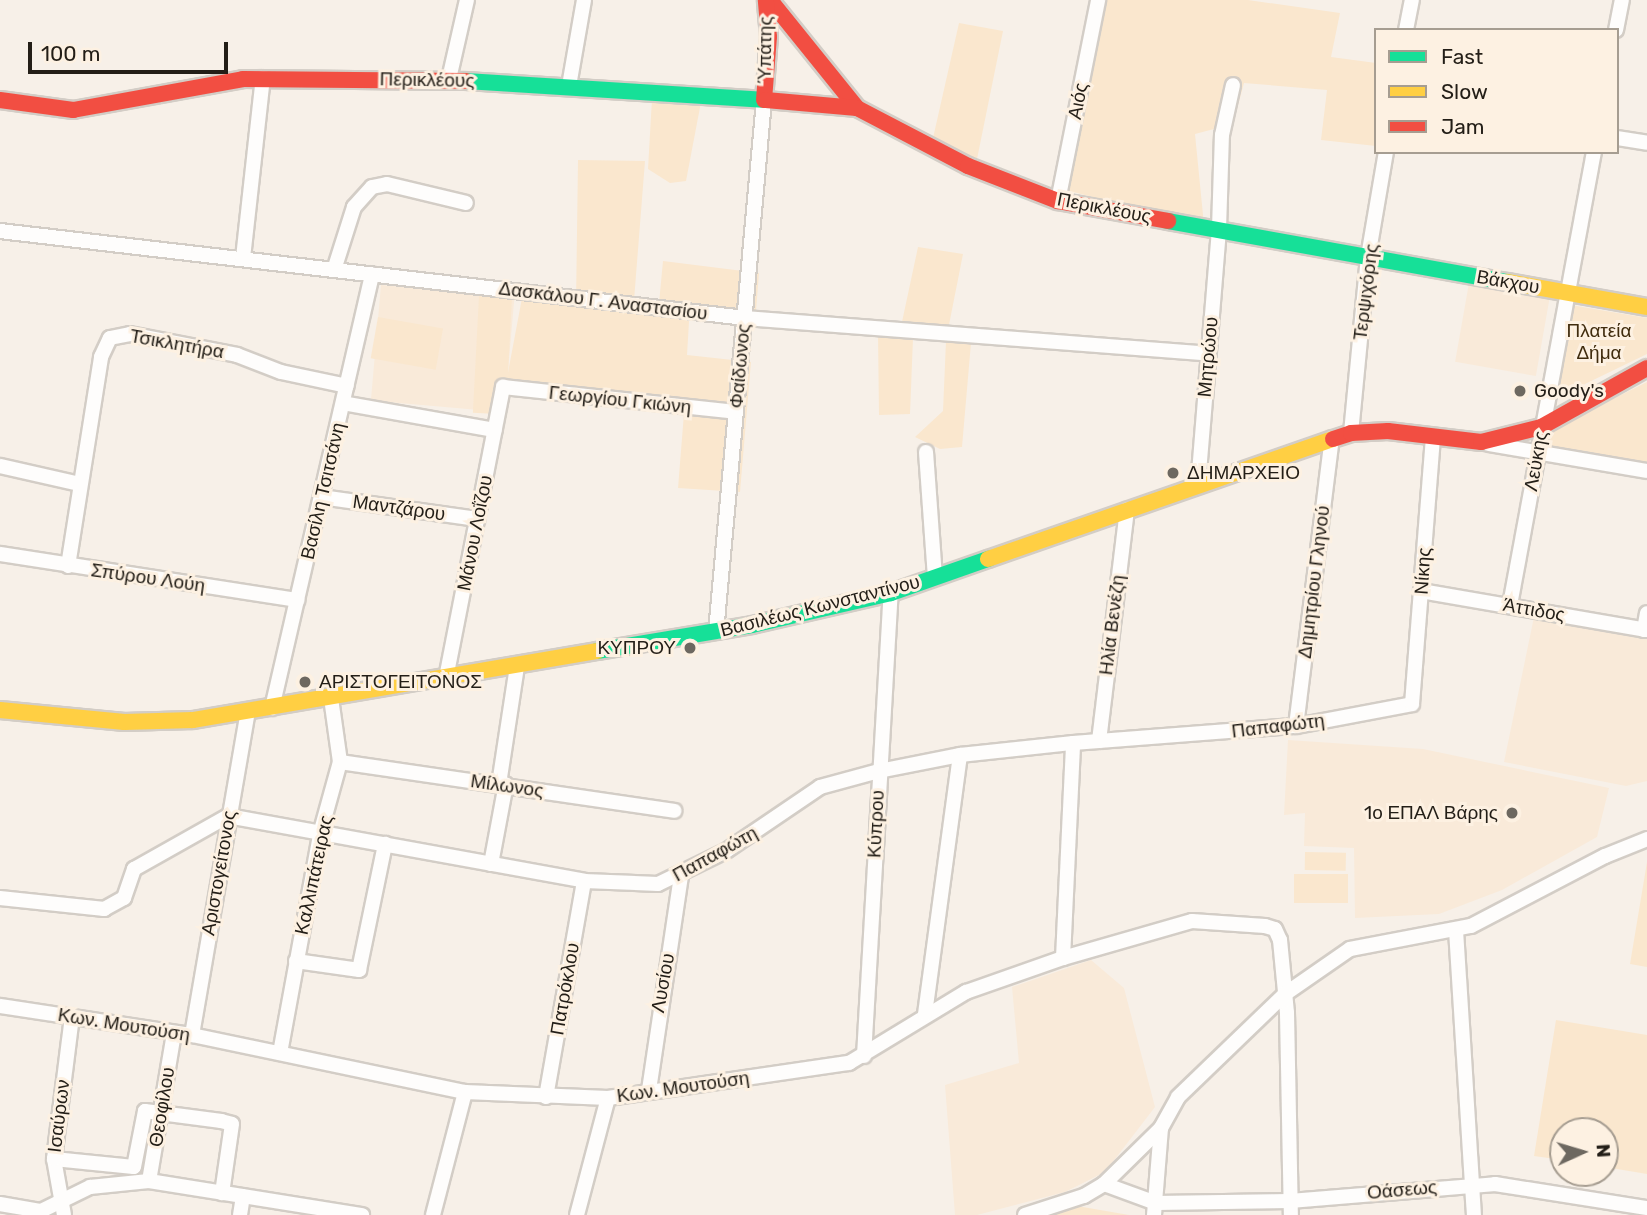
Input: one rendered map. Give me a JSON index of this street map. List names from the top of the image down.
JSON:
{
  "streets": {
    "street": [
      "Ύπάτης",
      "Περικλέους",
      "Αιός",
      "Βάκχου",
      "Τερψιχόρης",
      "Δασκάλου Γ. Αναστασίου",
      "Τσικλητήρα",
      "Μητρώου",
      "Φαίδωνος",
      "Γεωργίου Γκιώνη",
      "Λεύκης",
      "Βασίλη Τσιτσάνη",
      "Μαντζάρου",
      "Μάνου Λοΐζου",
      "Νίκης",
      "Σπύρου Λούη",
      "Δημητρίου Γληνού",
      "Βασιλέως Κωνσταντίνου",
      "Άττιδος",
      "Ηλία Βενέζη",
      "Παπαφώτη",
      "Μίλωνος",
      "Κύπρου",
      "Αριστογείτονος",
      "Καλλιπάτειρας",
      "Λυσίου",
      "Πατρόκλου",
      "Κων. Μουτούση",
      "Θεοφίλου",
      "Ισαύρων",
      "Οάσεως"
    ]
  },
  "crossings": [
    ["Ύπάτης", "Περικλέους"],
    ["Ύπάτης", "Φαίδωνος"],
    ["Περικλέους", "Αιός"],
    ["Περικλέους", "Βάκχου"],
    ["Περικλέους", "Τερψιχόρης"],
    ["Περικλέους", "Μητρώου"],
    ["Περικλέους", "Φαίδωνος"],
    ["Βάκχου", "Τερψιχόρης"],
    ["Βάκχου", "Λεύκης"],
    ["Τερψιχόρης", "Βασιλέως Κωνσταντίνου"],
    ["Δασκάλου Γ. Αναστασίου", "Μητρώου"],
    ["Δασκάλου Γ. Αναστασίου", "Φαίδωνος"],
    ["Δασκάλου Γ. Αναστασίου", "Βασίλη Τσιτσάνη"],
    ["Τσικλητήρα", "Βασίλη Τσιτσάνη"],
    ["Τσικλητήρα", "Σπύρου Λούη"],
    ["Μητρώου", "Βασιλέως Κωνσταντίνου"],
    ["Φαίδωνος", "Γεωργίου Γκιώνη"],
    ["Φαίδωνος", "Βασιλέως Κωνσταντίνου"],
    ["Γεωργίου Γκιώνη", "Μάνου Λοΐζου"],
    ["Λεύκης", "Βασιλέως Κωνσταντίνου"],
    ["Λεύκης", "Άττιδος"],
    ["Βασίλη Τσιτσάνη", "Μαντζάρου"],
    ["Βασίλη Τσιτσάνη", "Σπύρου Λούη"],
    ["Βασίλη Τσιτσάνη", "Βασιλέως Κωνσταντίνου"],
    ["Μαντζάρου", "Μάνου Λοΐζου"],
    ["Μάνου Λοΐζου", "Βασιλέως Κωνσταντίνου"],
    ["Νίκης", "Βασιλέως Κωνσταντίνου"],
    ["Νίκης", "Άττιδος"],
    ["Νίκης", "Παπαφώτη"],
    ["Δημητρίου Γληνού", "Βασιλέως Κωνσταντίνου"],
    ["Δημητρίου Γληνού", "Παπαφώτη"],
    ["Βασιλέως Κωνσταντίνου", "Ηλία Βενέζη"],
    ["Βασιλέως Κωνσταντίνου", "Κύπρου"],
    ["Βασιλέως Κωνσταντίνου", "Αριστογείτονος"],
    ["Βασιλέως Κωνσταντίνου", "Καλλιπάτειρας"],
    ["Ηλία Βενέζη", "Παπαφώτη"],
    ["Παπαφώτη", "Κύπρου"],
    ["Παπαφώτη", "Αριστογείτονος"],
    ["Παπαφώτη", "Καλλιπάτειρας"],
    ["Παπαφώτη", "Λυσίου"],
    ["Παπαφώτη", "Πατρόκλου"],
    ["Μίλωνος", "Καλλιπάτειρας"],
    ["Κύπρου", "Κων. Μουτούση"],
    ["Αριστογείτονος", "Κων. Μουτούση"],
    ["Καλλιπάτειρας", "Κων. Μουτούση"],
    ["Λυσίου", "Κων. Μουτούση"],
    ["Πατρόκλου", "Κων. Μουτούση"],
    ["Κων. Μουτούση", "Θεοφίλου"],
    ["Κων. Μουτούση", "Ισαύρων"],
    ["Κων. Μουτούση", "Οάσεως"]
  ],
  "parks": ["Πλατεία Δήμα"],
  "places": [
    "Goody's",
    "ΔΗΜΑΡΧΕΙΟ",
    "ΚΥΠΡΟΥ",
    "ΑΡΙΣΤΟΓΕΙΤΟΝΟΣ",
    "1ο ΕΠΑΛ Βάρης"
  ],
  "legend": ["Fast", "Slow", "Jam"],
  "scale_bar": "100 m",
  "north": "right"
}
